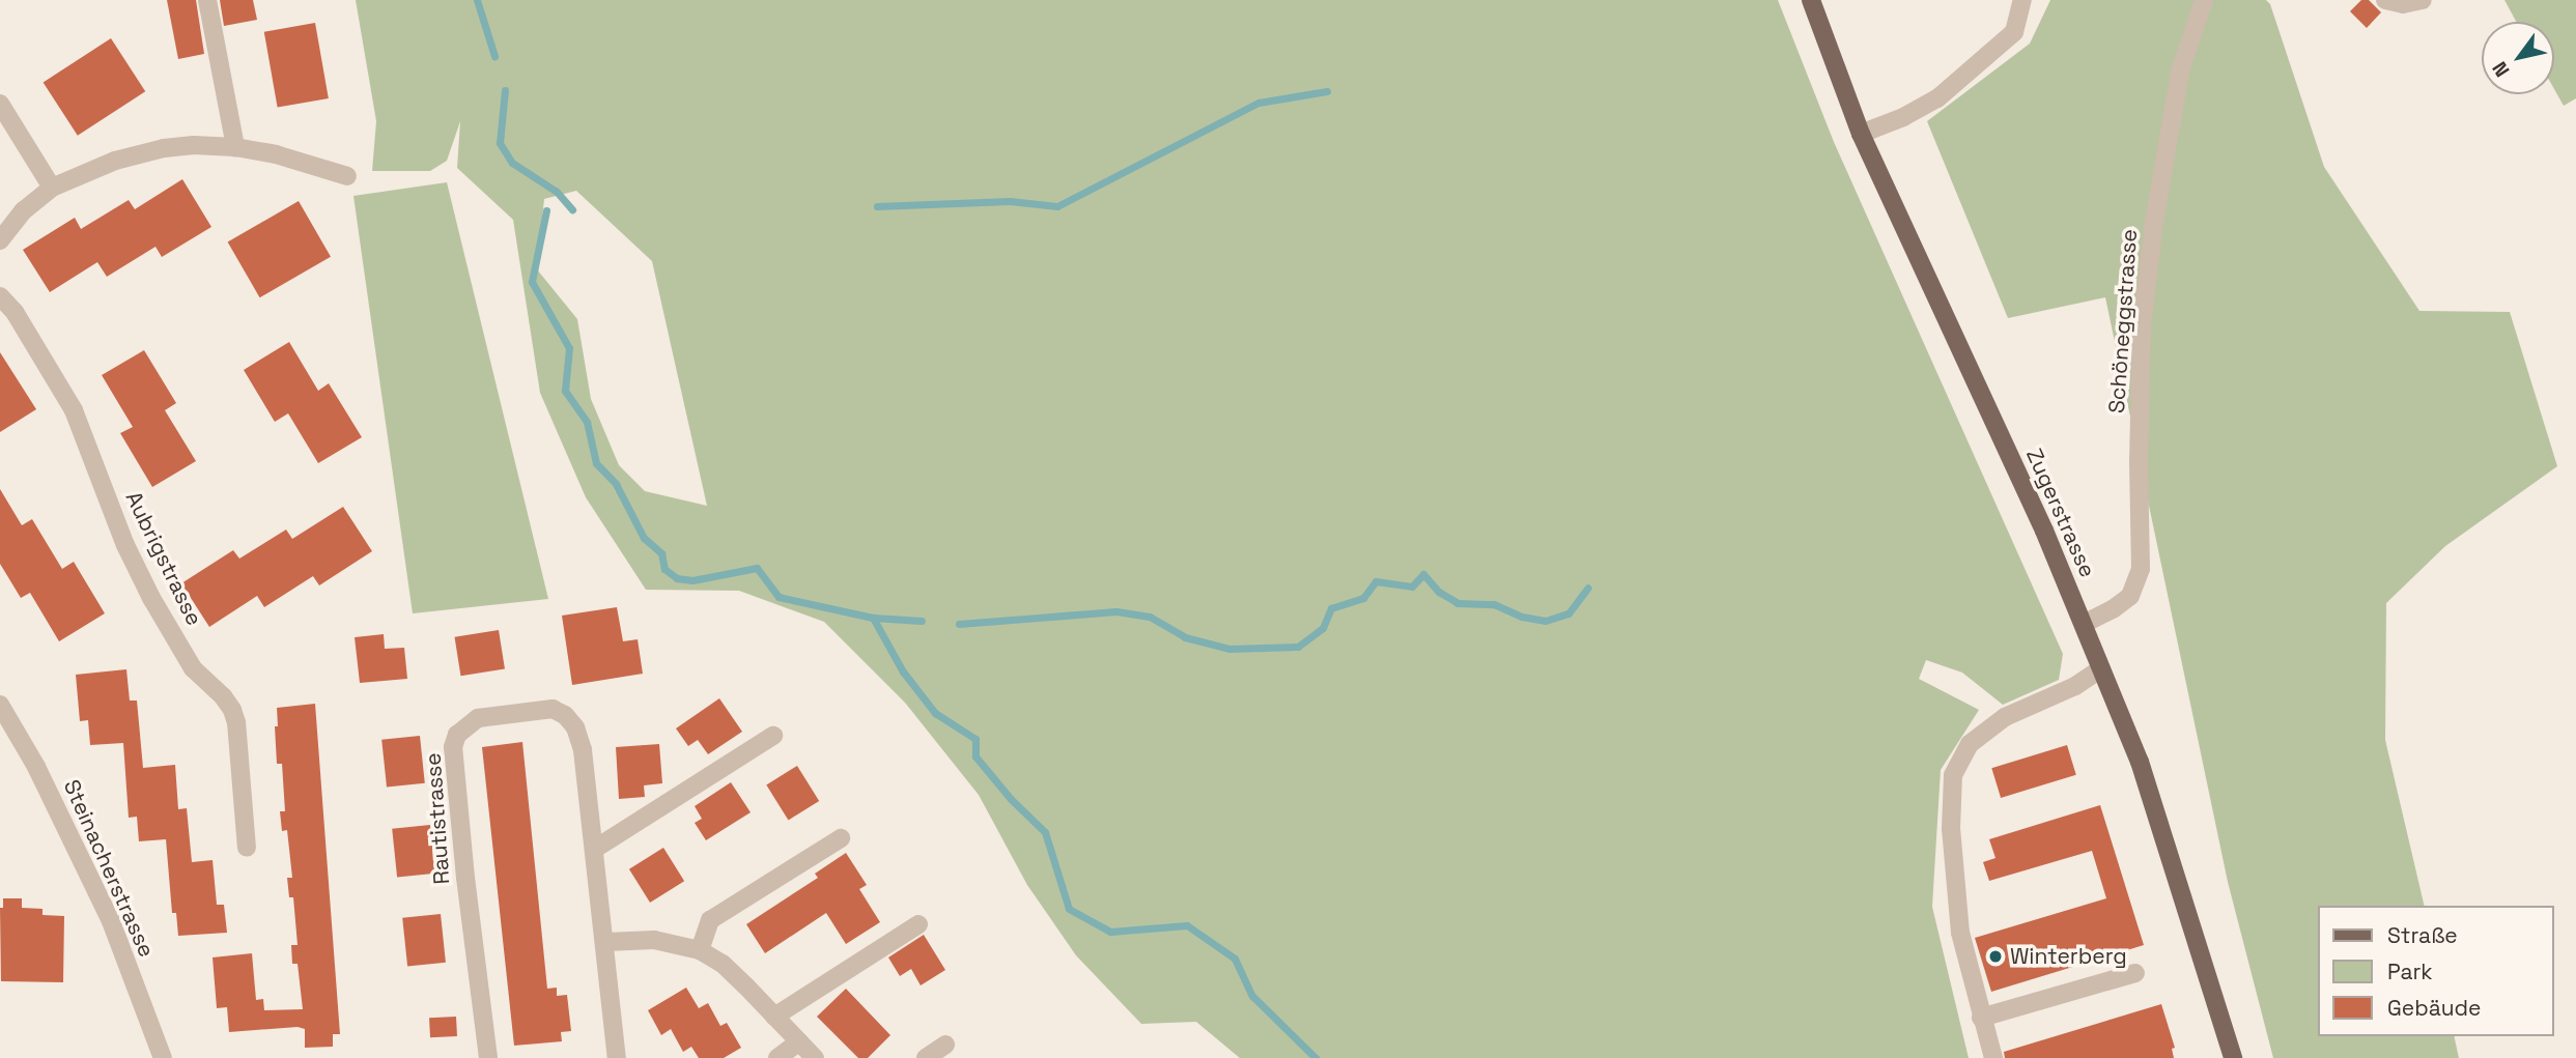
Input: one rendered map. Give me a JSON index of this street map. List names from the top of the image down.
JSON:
{
  "streets": {
    "main road": ["Zugerstrasse"],
    "street": [
      "Schöneggstrasse",
      "Aubrigstrasse",
      "Rautistrasse",
      "Steinacherstrasse"
    ]
  },
  "crossings": [
    ["Schöneggstrasse", "Zugerstrasse"]
  ],
  "places": ["Winterberg"],
  "legend": ["Straße", "Park", "Gebäude"],
  "north": "bottom left"
}
